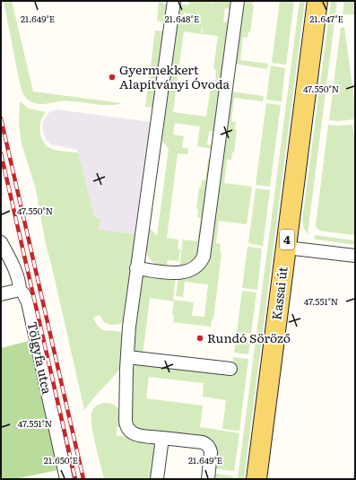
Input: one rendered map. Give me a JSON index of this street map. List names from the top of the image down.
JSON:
{
  "streets": {
    "main road": ["4", "Kassai út"],
    "street": ["Tölgyfa utca"]
  },
  "places": ["Gyermekkert Alapítványi Óvoda", "Rundó Söröző"],
  "coordinates": [
    "21.649°E",
    "21.648°E",
    "21.647°E",
    "47.550°N",
    "47.551°N",
    "21.650°E"
  ]
}
